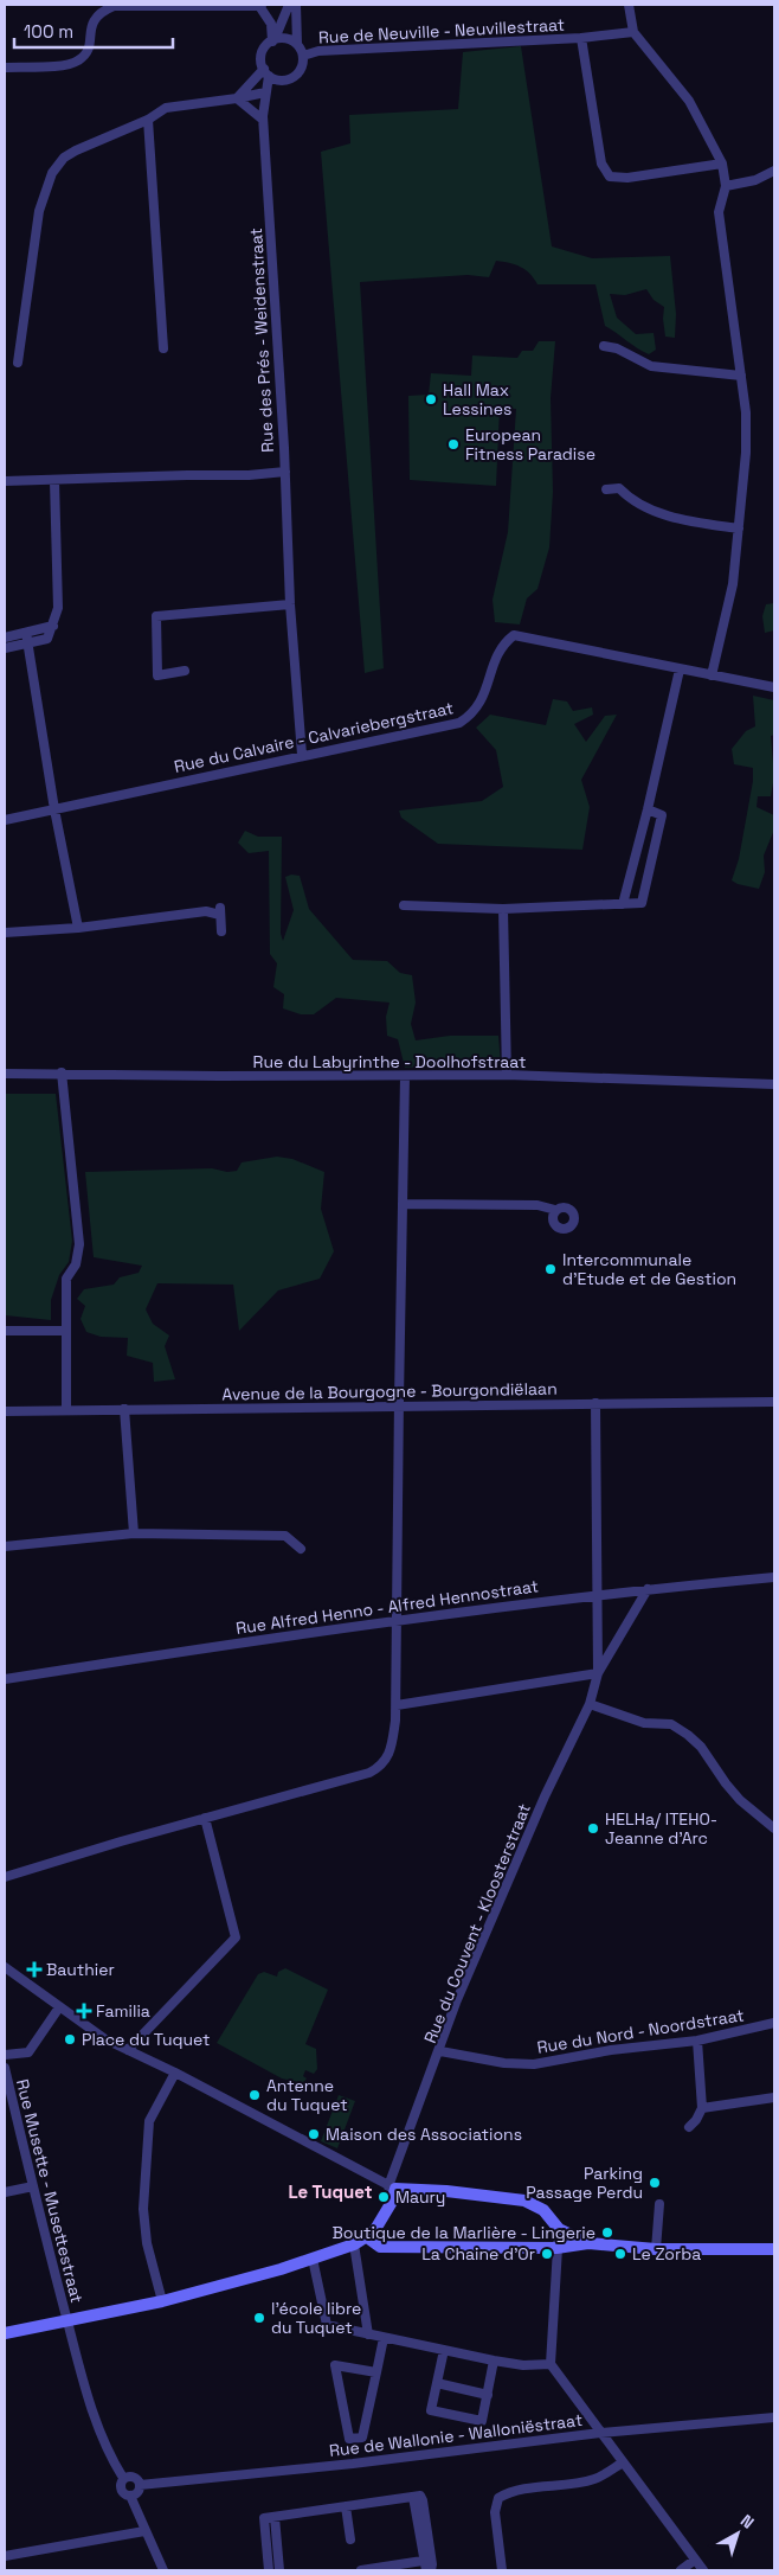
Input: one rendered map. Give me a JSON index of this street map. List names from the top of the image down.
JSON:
{
  "streets": {
    "street": [
      "Rue de Neuville - Neuvillestraat",
      "Rue des Prés - Weidenstraat",
      "Rue du Calvaire - Calvariebergstraat",
      "Rue du Labyrinthe - Doolhofstraat",
      "Avenue de la Bourgogne - Bourgondiëlaan",
      "Rue Alfred Henno - Alfred Hennostraat",
      "Rue du Couvent - Kloosterstraat",
      "Rue du Nord - Noordstraat",
      "Rue Musette - Musettestraat",
      "Rue de Wallonie - Walloniëstraat"
    ]
  },
  "crossings": [
    ["Rue de Neuville - Neuvillestraat", "Rue des Prés - Weidenstraat"],
    ["Rue des Prés - Weidenstraat", "Rue du Calvaire - Calvariebergstraat"],
    ["Avenue de la Bourgogne - Bourgondiëlaan", "Rue du Couvent - Kloosterstraat"],
    ["Rue Alfred Henno - Alfred Hennostraat", "Rue du Couvent - Kloosterstraat"],
    ["Rue du Couvent - Kloosterstraat", "Rue du Nord - Noordstraat"],
    ["Rue Musette - Musettestraat", "Rue de Wallonie - Walloniëstraat"]
  ],
  "districts": ["Le Tuquet"],
  "places": {
    "other": [
      "Hall Max Lessines",
      "European Fitness Paradise",
      "Intercommunale d’Etude et de Gestion",
      "HELHa/ ITEHO- Jeanne d'Arc",
      "Place du Tuquet",
      "Antenne du Tuquet",
      "Maison des Associations",
      "Parking Passage Perdu",
      "Maury",
      "Boutique de la Marlière - Lingerie",
      "La Chaine d'Or",
      "Le Zorba",
      "l’école libre du Tuquet"
    ],
    "health": ["Bauthier", "Familia"]
  },
  "scale_bar": "100 m",
  "north": "top right"
}
